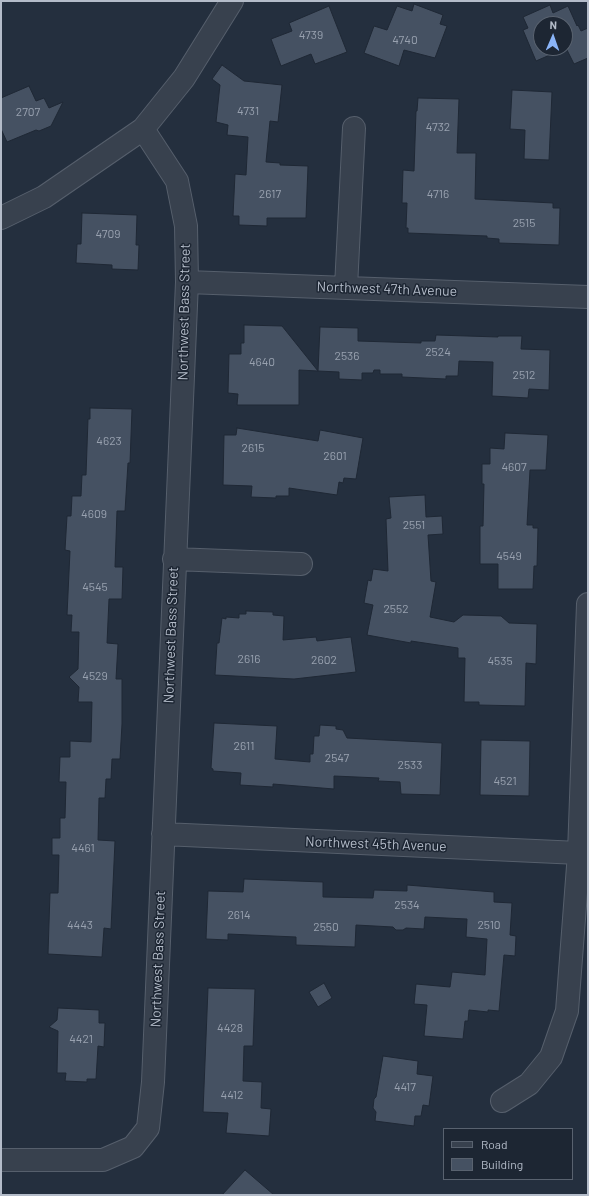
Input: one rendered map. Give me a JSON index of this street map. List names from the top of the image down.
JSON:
{
  "streets": {
    "street": ["Northwest 47th Avenue", "Northwest Bass Street", "Northwest 45th Avenue"]
  },
  "crossings": [
    ["Northwest 47th Avenue", "Northwest Bass Street"],
    ["Northwest Bass Street", "Northwest 45th Avenue"]
  ],
  "house_numbers": [
    "4739",
    "4740",
    "4731",
    "2707",
    "4732",
    "2617",
    "4716",
    "2515",
    "4709",
    "2524",
    "2536",
    "4640",
    "2512",
    "4623",
    "2615",
    "2601",
    "4607",
    "4609",
    "2551",
    "4549",
    "4545",
    "2552",
    "2616",
    "2602",
    "4535",
    "4529",
    "2611",
    "2547",
    "2533",
    "4521",
    "4461",
    "2534",
    "2614",
    "4443",
    "2510",
    "2550",
    "4428",
    "4421",
    "4417",
    "4412"
  ],
  "legend": ["Road", "Building"],
  "north": "top"
}
